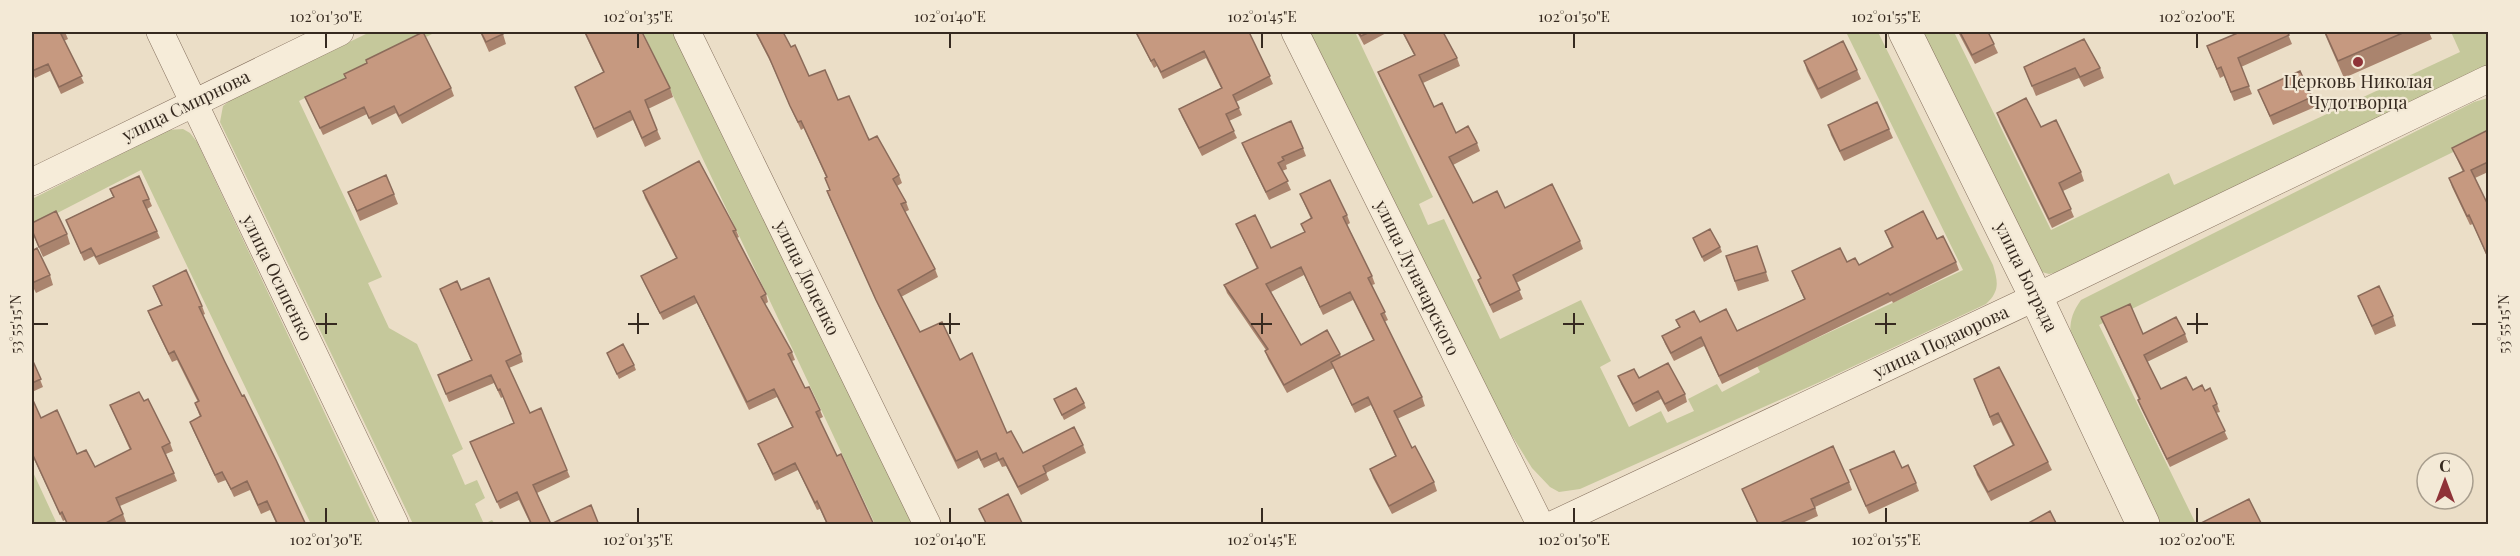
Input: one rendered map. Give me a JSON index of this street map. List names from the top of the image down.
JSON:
{
  "streets": {
    "street": [
      "улица Смирнова",
      "улица Бограда",
      "улица Осипенко",
      "улица Доценко",
      "улица Луначарского",
      "улица Подаюрова"
    ]
  },
  "crossings": [
    ["улица Смирнова", "улица Осипенко"],
    ["улица Бограда", "улица Подаюрова"]
  ],
  "places": ["Церковь Николая Чудотворца"],
  "north": "top",
  "coordinates": [
    "102°01'30\"E",
    "102°01'35\"E",
    "102°01'40\"E",
    "102°01'45\"E",
    "102°01'50\"E",
    "102°01'55\"E",
    "102°02'00\"E",
    "53°55'15\"N"
  ]
}
